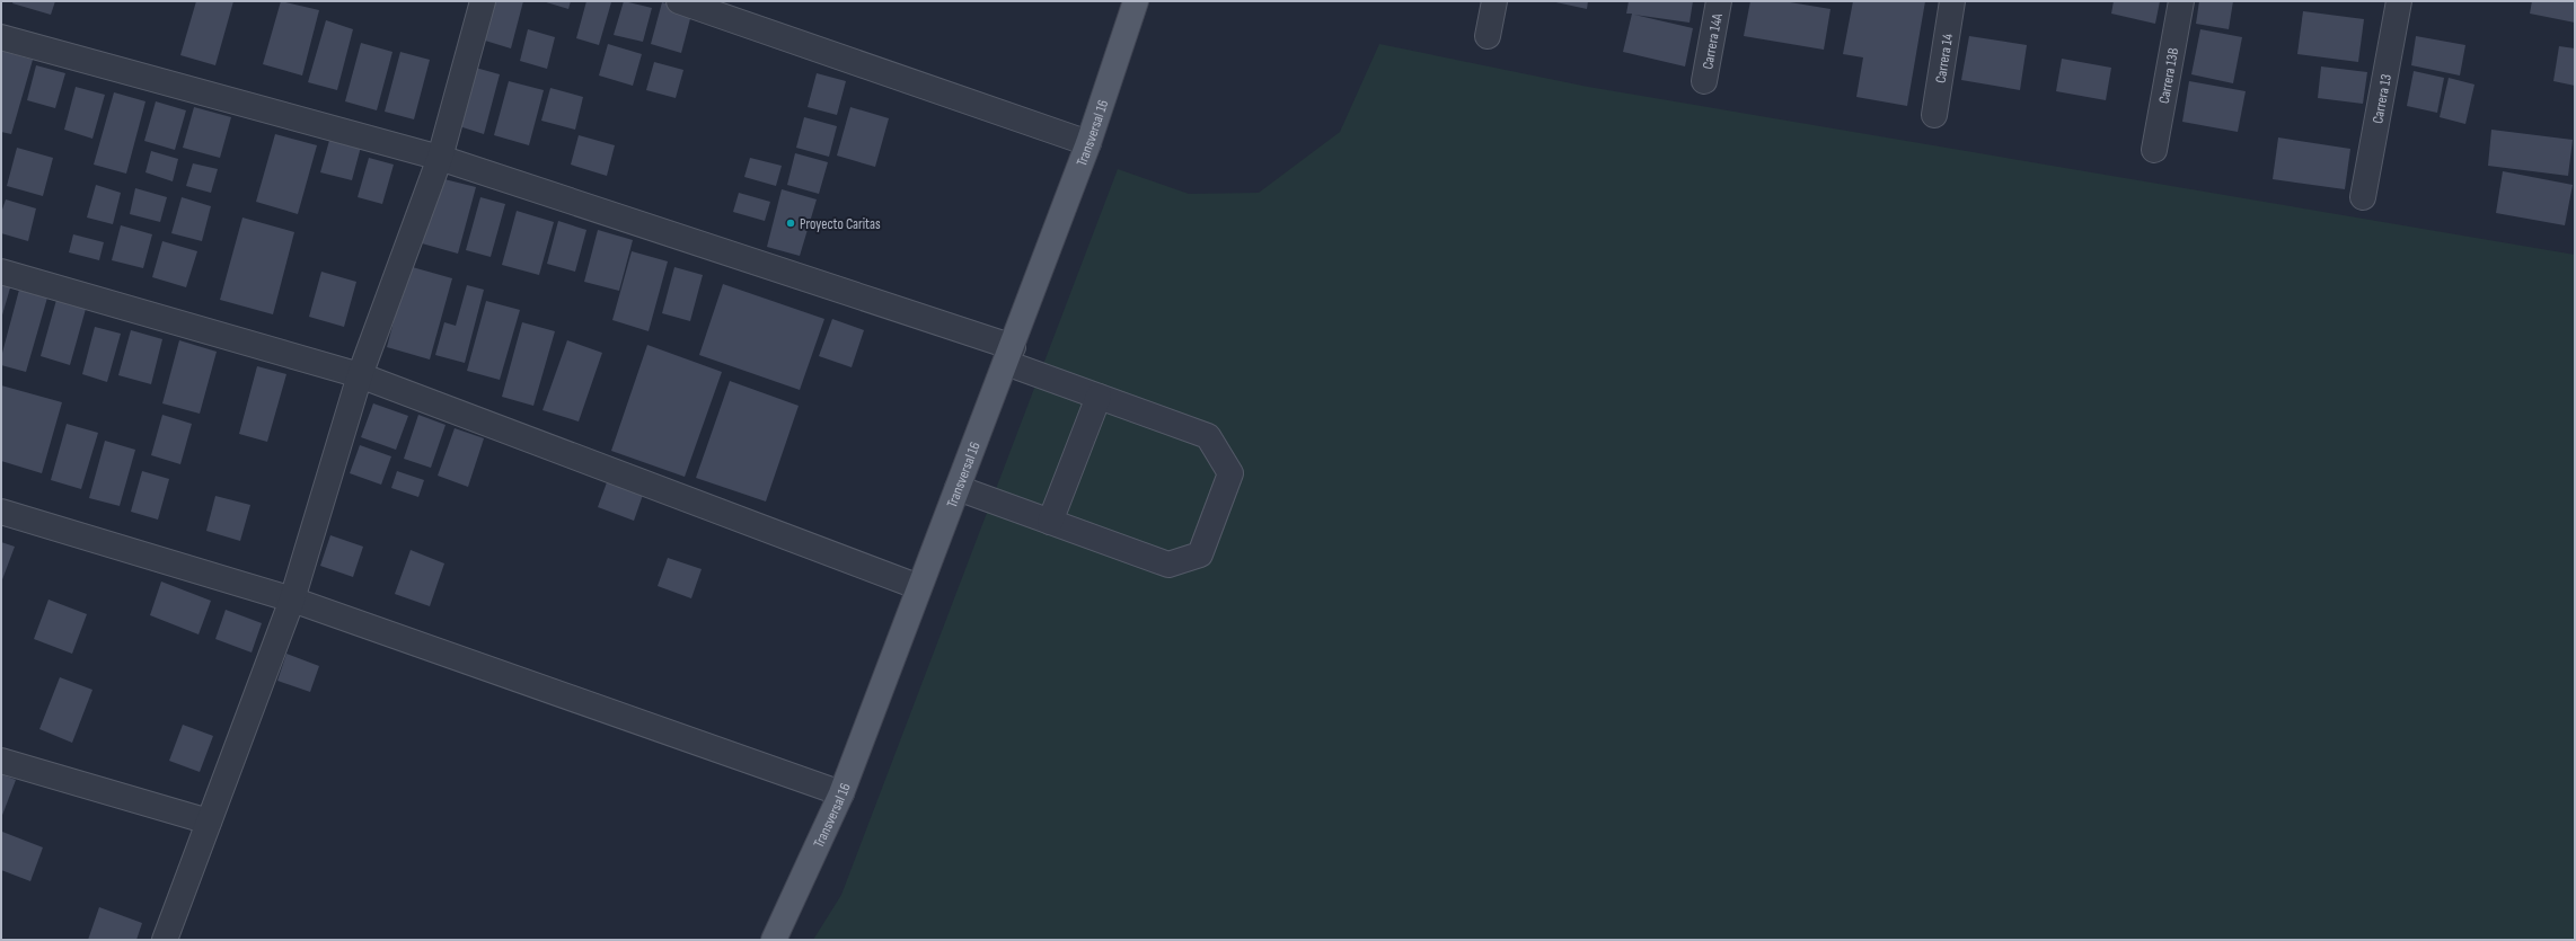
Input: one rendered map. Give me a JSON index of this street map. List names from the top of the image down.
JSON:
{
  "streets": {
    "main road": ["Transversal 16"],
    "street": [
      "Carrera 14A",
      "Carrera 14",
      "Carrera 13B",
      "Carrera 13"
    ]
  },
  "places": ["Proyecto Caritas"]
}
